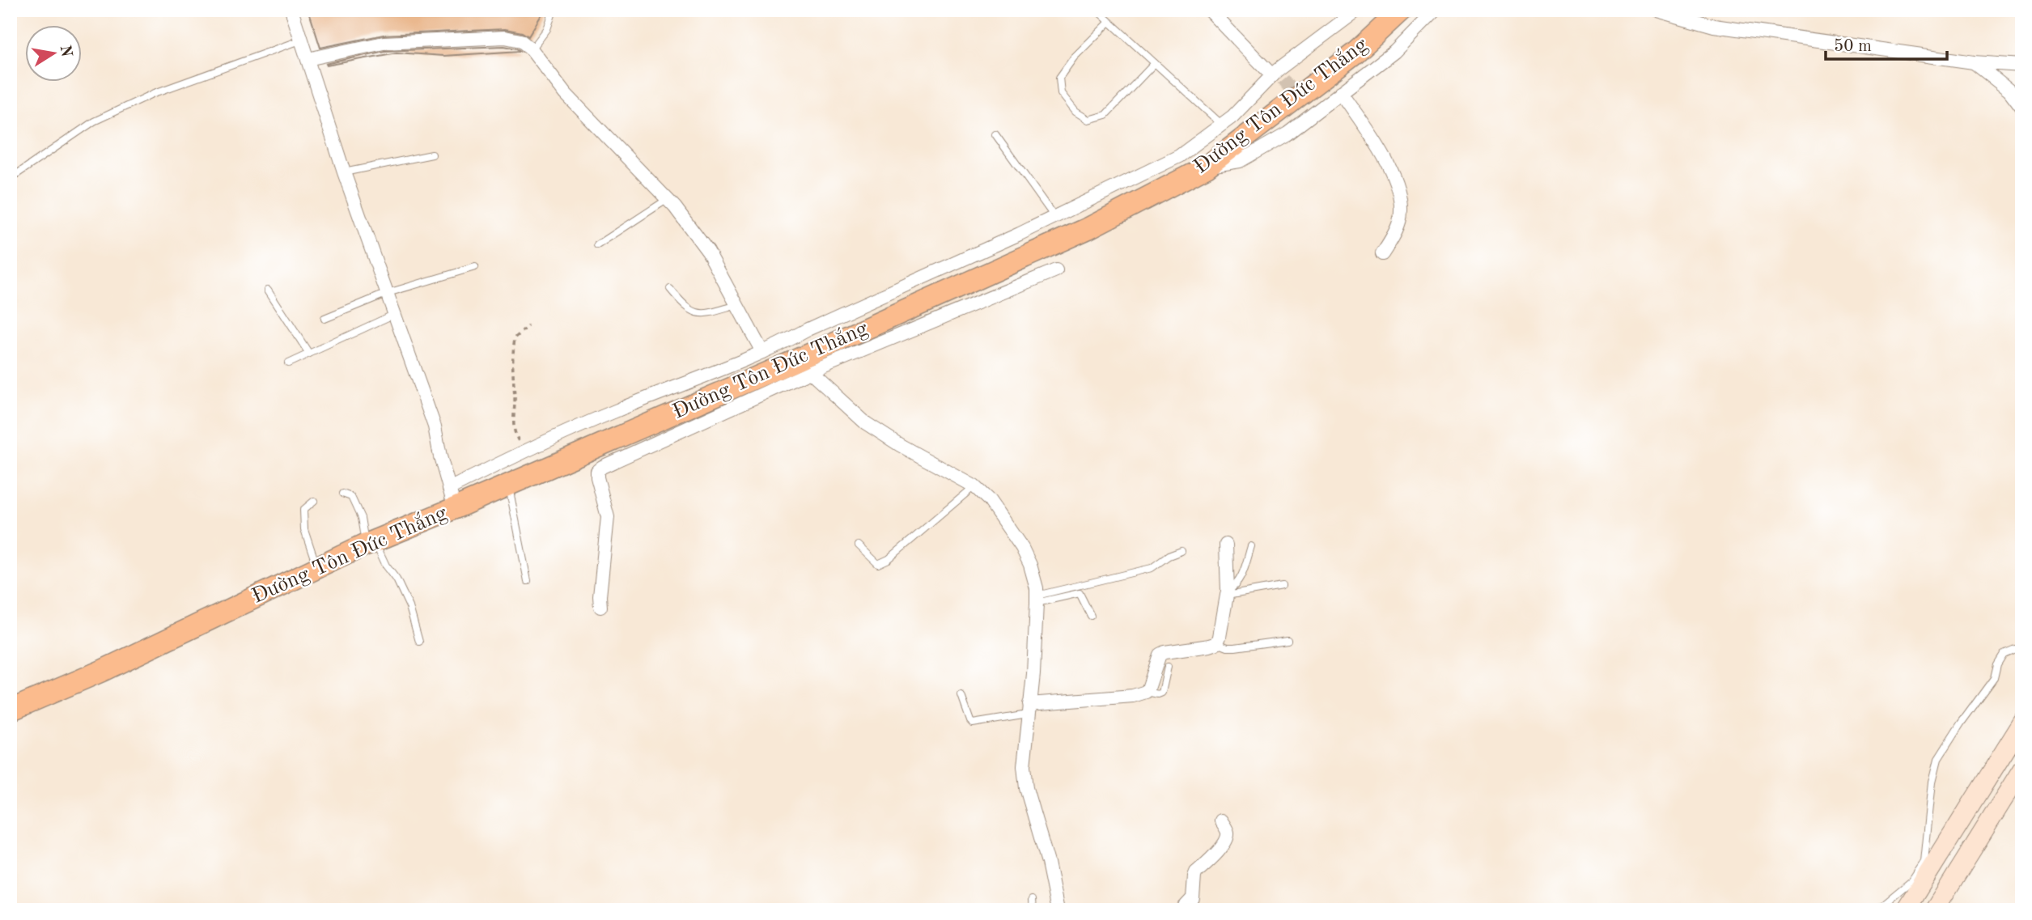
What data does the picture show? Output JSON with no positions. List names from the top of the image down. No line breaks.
{"streets":{"highway":["Đường Tôn Đức Thắng"]},"scale_bar":"50 m","north":"right"}
